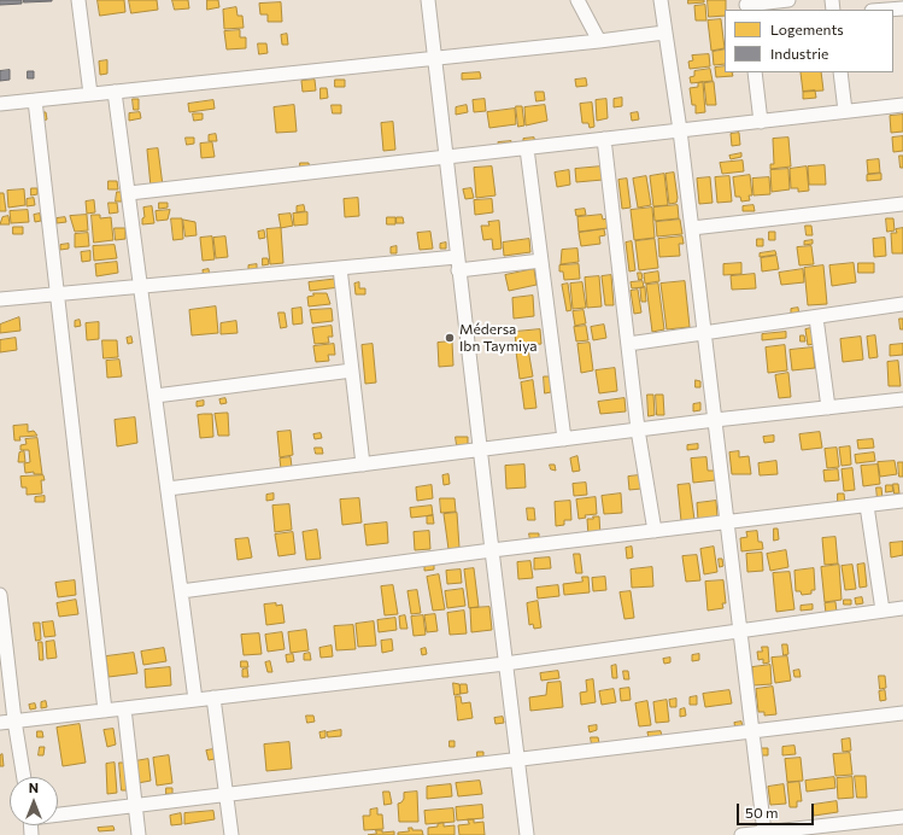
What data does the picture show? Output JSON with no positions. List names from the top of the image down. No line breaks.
{"places":["Médersa Ibn Taymiya"],"legend":["Logements","Industrie"],"scale_bar":"50 m","north":"top"}
